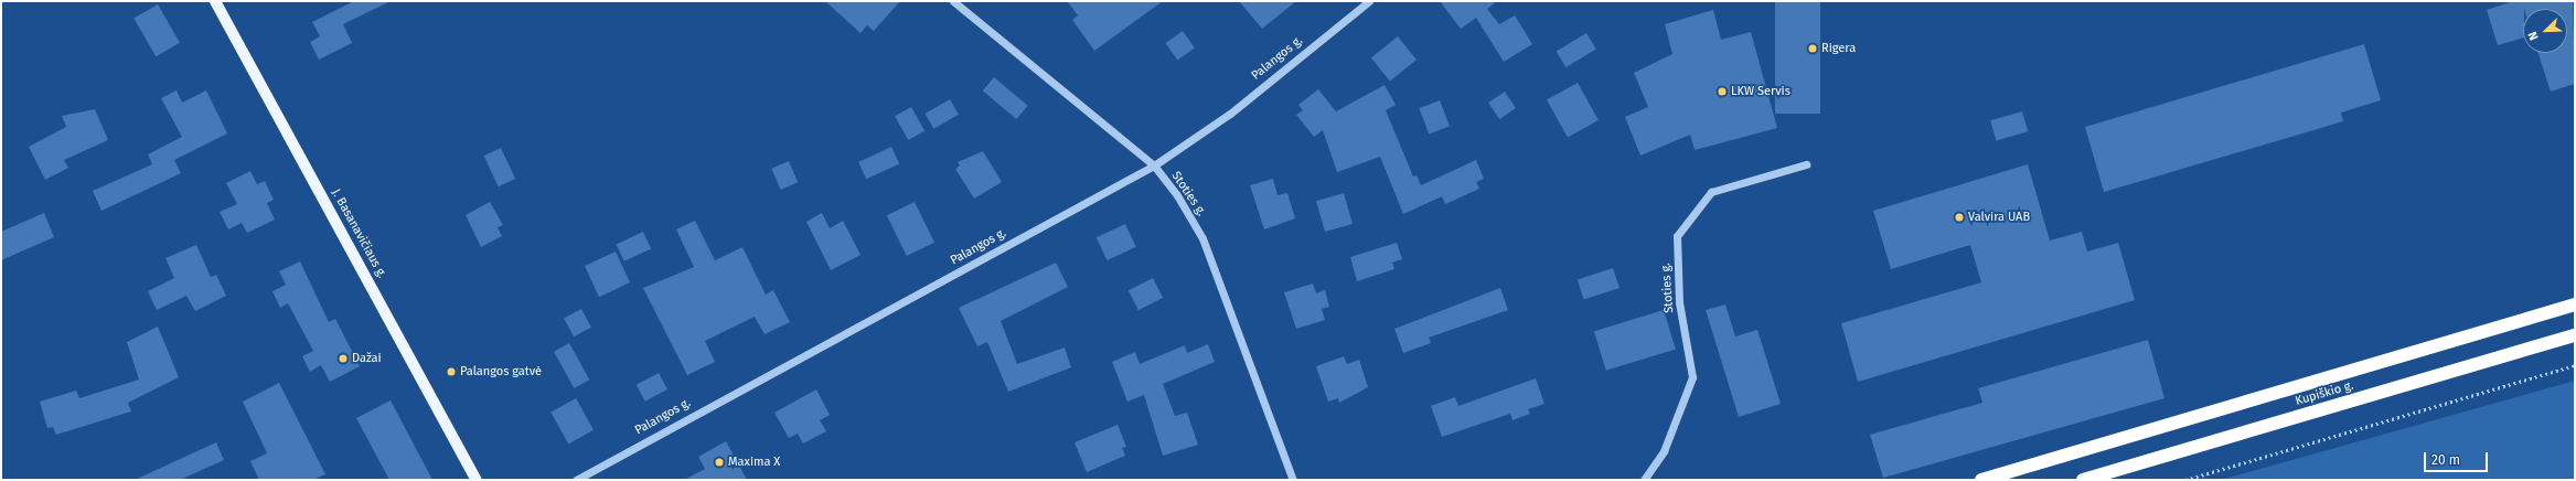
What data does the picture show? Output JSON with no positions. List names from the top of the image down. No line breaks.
{"streets":{"highway":["Kupiškio g."],"main road":["J. Basanavičiaus g."],"street":["Palangos g.","Stoties g."]},"crossings":[["Palangos g.","Stoties g."]],"places":["Rigera","LKW Servis","Valvira UAB","Dažai","Palangos gatvė","Maxima X"],"scale_bar":"20 m","north":"bottom left"}
